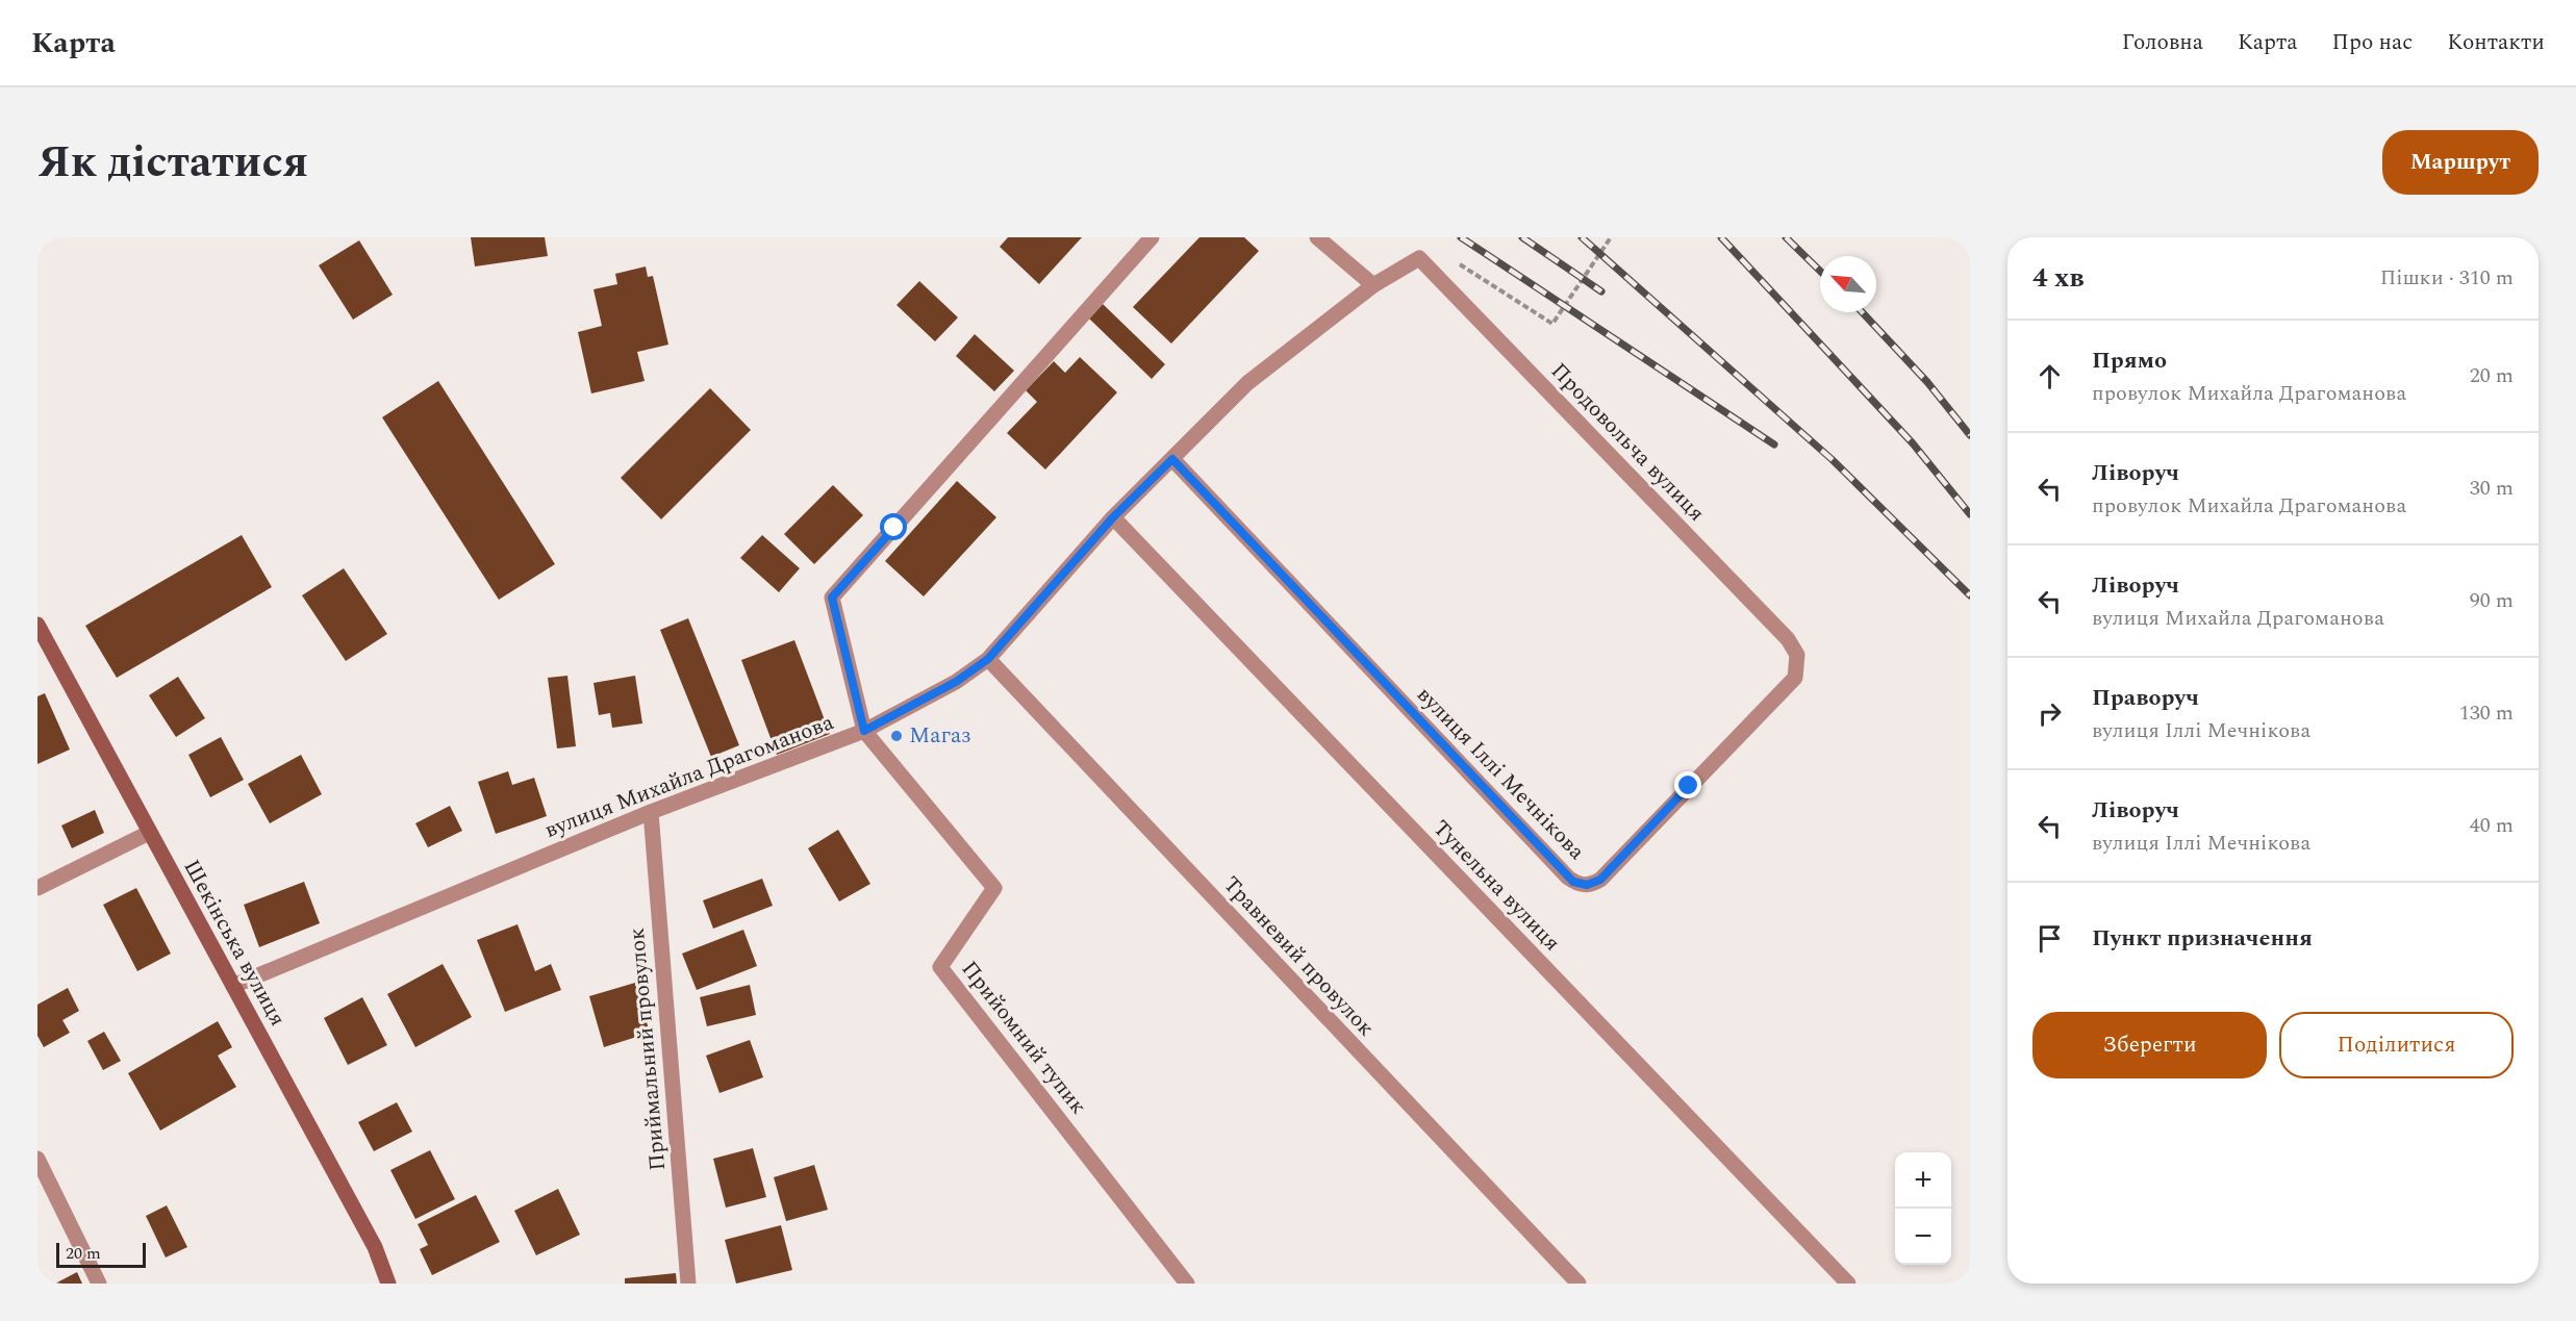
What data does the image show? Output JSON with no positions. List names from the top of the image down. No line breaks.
{"streets":{"main road":["Шекінська вулиця"],"street":["Продовольча вулиця","вулиця Іллі Мечнікова","вулиця Михайла Драгоманова","Тунельна вулиця","Травневий провулок","Прийомний тупик","Приймальний провулок"]},"crossings":[["Продовольча вулиця","вулиця Іллі Мечнікова"],["Продовольча вулиця","вулиця Михайла Драгоманова"],["вулиця Іллі Мечнікова","вулиця Михайла Драгоманова"],["вулиця Михайла Драгоманова","Тунельна вулиця"],["вулиця Михайла Драгоманова","Шекінська вулиця"],["вулиця Михайла Драгоманова","Травневий провулок"],["вулиця Михайла Драгоманова","Прийомний тупик"],["вулиця Михайла Драгоманова","Приймальний провулок"]],"places":["Магаз"],"scale_bar":"20 m","north":"top left","page":{"header":"Карта","nav":["Головна","Карта","Про нас","Контакти"],"title":"Як дістатися","buttons":["Маршрут",["Зберегти","Поділитися"]],"heading":["4 хв","Пішки · 310 m"],"list":[["Прямо","провулок Михайла Драгоманова","20 m"],["Ліворуч","провулок Михайла Драгоманова","30 m"],["Ліворуч","вулиця Михайла Драгоманова","90 m"],["Праворуч","вулиця Іллі Мечнікова","130 m"],["Ліворуч","вулиця Іллі Мечнікова","40 m"],"Пункт призначення"],"map_buttons":["+","−"],"scale":"20 m"}}
